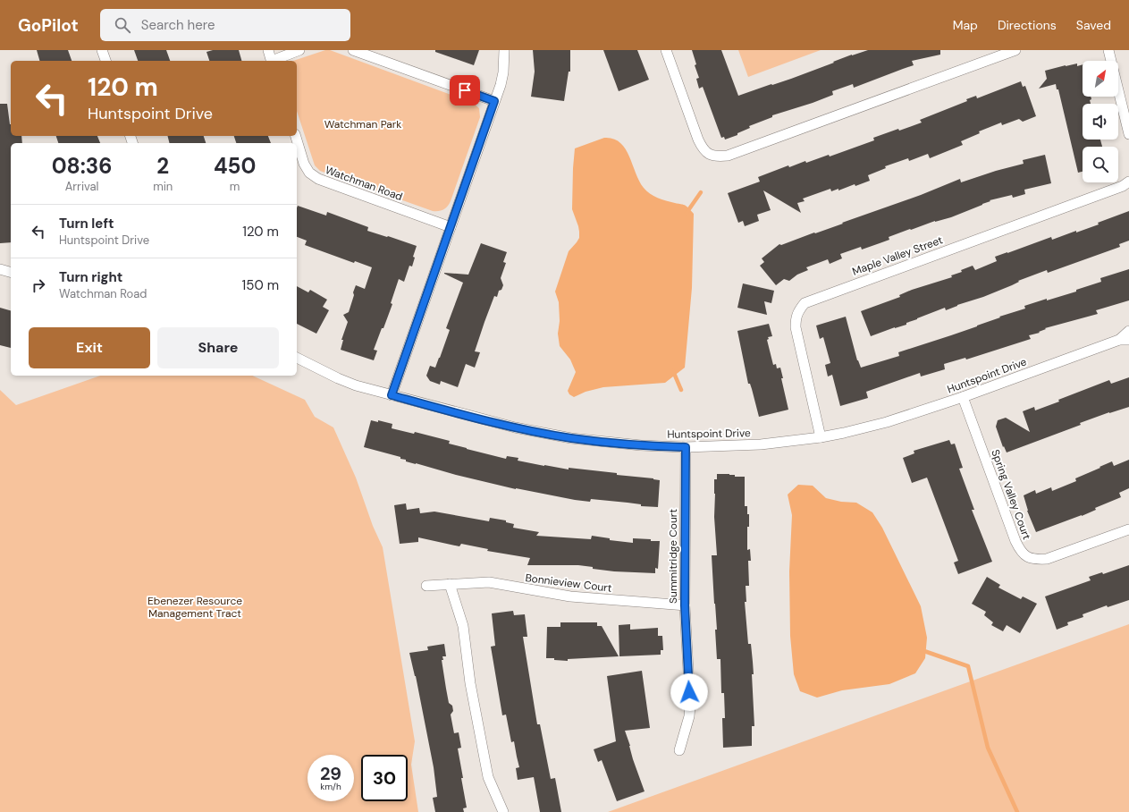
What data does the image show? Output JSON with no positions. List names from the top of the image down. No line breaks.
{"streets":{"street":["Watchman Road","Maple Valley Street","Huntspoint Drive","Spring Valley Court","Summitridge Court","Bonnieview Court"]},"crossings":[["Maple Valley Street","Huntspoint Drive"],["Huntspoint Drive","Spring Valley Court"],["Huntspoint Drive","Summitridge Court"],["Summitridge Court","Bonnieview Court"]],"parks":["Watchman Park","Ebenezer Resource Management Tract"],"north":"top right","page":{"header":"GoPilot","search":"Search here","nav":["Map","Directions","Saved"],"turn":["120 m","Huntspoint Drive"],"eta":["08:36","Arrival","2","min","450","m"],"list":[{"name":"Turn left","note":"Huntspoint Drive","value":"120 m"},{"name":"Turn right","note":"Watchman Road","value":"150 m"}],"buttons":["Exit","Share"],"speed":"29 km/h","limit":"30"}}
